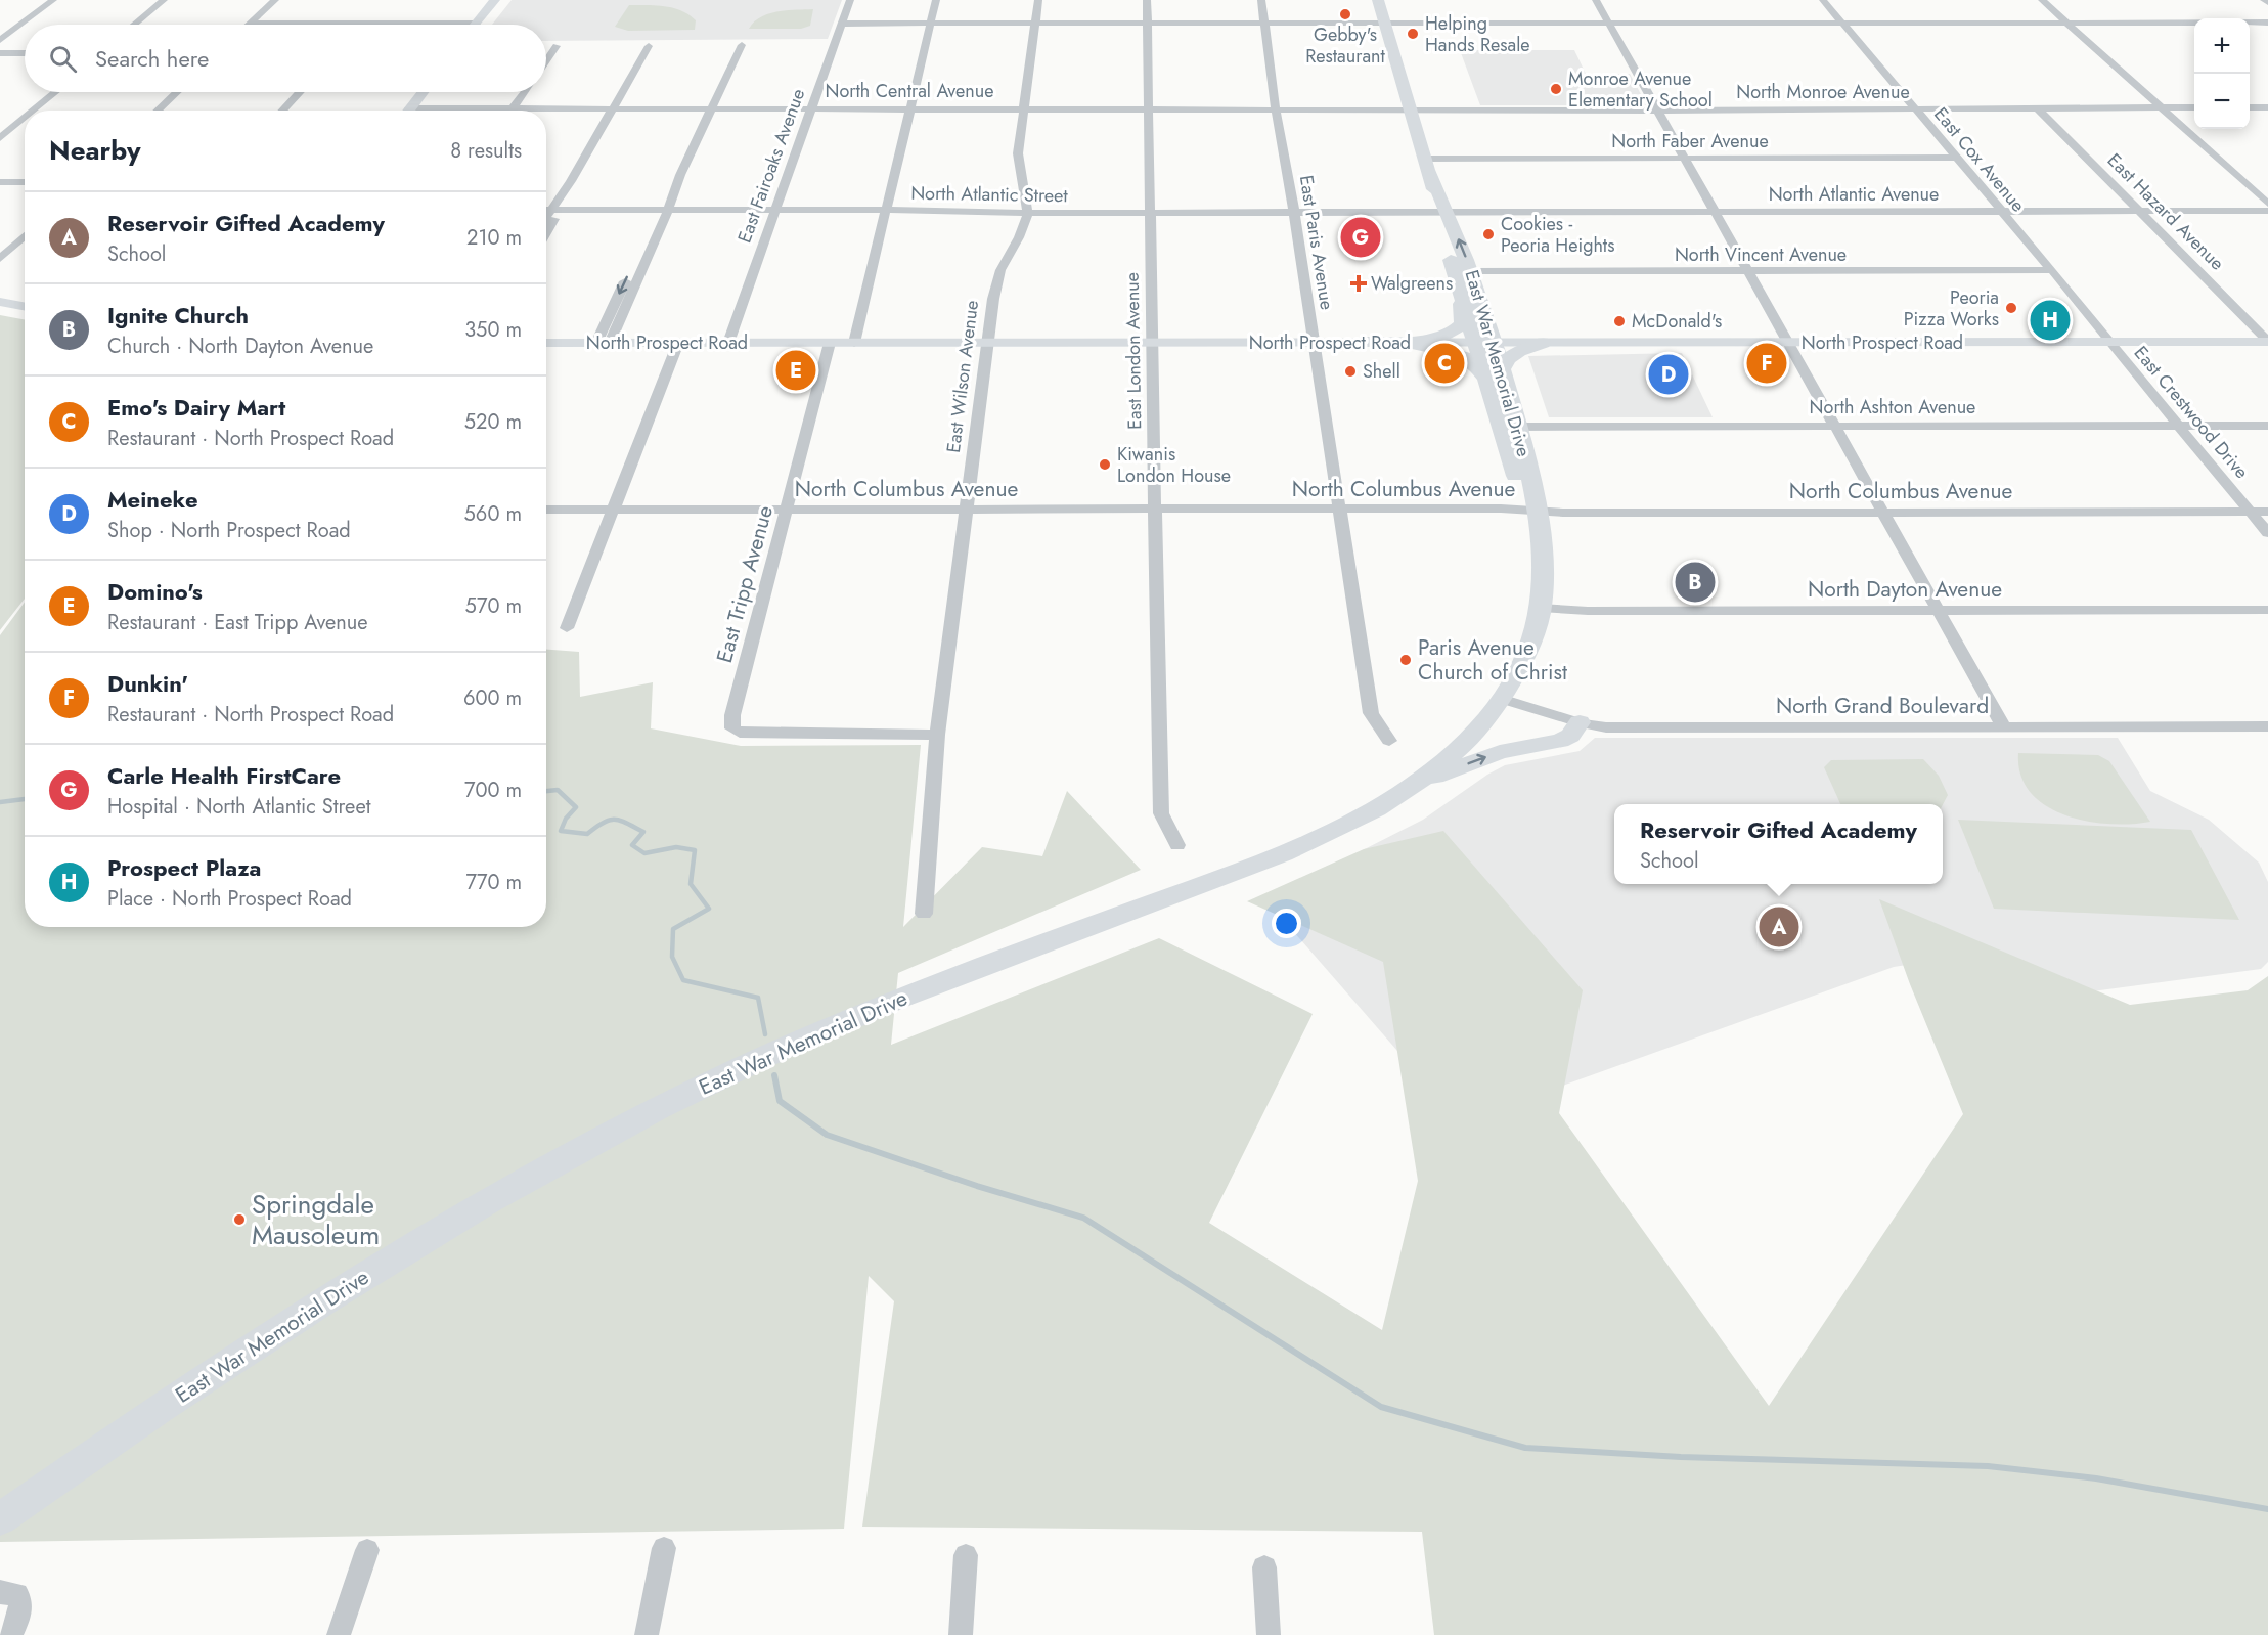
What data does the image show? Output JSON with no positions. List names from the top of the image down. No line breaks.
{"streets":{"highway":["East War Memorial Drive"],"main road":["North Prospect Road"],"street":["North Central Avenue","North Monroe Avenue","North Faber Avenue","East Cox Avenue","East Fairoaks Avenue","North Atlantic Street","North Atlantic Avenue","East Hazard Avenue","East Paris Avenue","North Vincent Avenue","East London Avenue","East Wilson Avenue","North Ashton Avenue","East Crestwood Drive","North Columbus Avenue","East Tripp Avenue","North Dayton Avenue","North Grand Boulevard"]},"crossings":[["North Central Avenue","North Monroe Avenue"],["North Central Avenue","East Fairoaks Avenue"],["North Central Avenue","East Paris Avenue"],["North Central Avenue","East London Avenue"],["North Central Avenue","East War Memorial Drive"],["North Central Avenue","East Wilson Avenue"],["North Monroe Avenue","East Cox Avenue"],["North Monroe Avenue","East Hazard Avenue"],["North Monroe Avenue","East War Memorial Drive"],["North Faber Avenue","East Cox Avenue"],["North Faber Avenue","East War Memorial Drive"],["East Cox Avenue","North Atlantic Avenue"],["East Cox Avenue","North Vincent Avenue"],["East Cox Avenue","North Prospect Road"],["East Cox Avenue","East Crestwood Drive"],["East Fairoaks Avenue","North Atlantic Street"],["East Fairoaks Avenue","North Prospect Road"],["North Atlantic Street","North Atlantic Avenue"],["North Atlantic Street","East Paris Avenue"],["North Atlantic Street","East London Avenue"],["North Atlantic Street","East War Memorial Drive"],["North Atlantic Street","East Wilson Avenue"],["North Atlantic Avenue","East Hazard Avenue"],["North Atlantic Avenue","East War Memorial Drive"],["East Hazard Avenue","North Prospect Road"],["East Paris Avenue","North Prospect Road"],["East Paris Avenue","North Columbus Avenue"],["North Vincent Avenue","East War Memorial Drive"],["North Prospect Road","East London Avenue"],["North Prospect Road","East War Memorial Drive"],["North Prospect Road","East Wilson Avenue"],["North Prospect Road","East Crestwood Drive"],["North Prospect Road","East Tripp Avenue"],["East London Avenue","North Columbus Avenue"],["East War Memorial Drive","North Ashton Avenue"],["East War Memorial Drive","North Columbus Avenue"],["East War Memorial Drive","North Dayton Avenue"],["East War Memorial Drive","North Grand Boulevard"],["East Wilson Avenue","North Columbus Avenue"],["East Wilson Avenue","East Tripp Avenue"],["North Ashton Avenue","East Crestwood Drive"],["East Crestwood Drive","North Columbus Avenue"],["North Columbus Avenue","East Tripp Avenue"]],"places":{"other":["Gebby's Restaurant","Helping Hands Resale","Monroe Avenue Elementary School","Cookies - Peoria Heights","Peoria Pizza Works","McDonald's","Shell","Kiwanis London House","Paris Avenue Church of Christ","Springdale Mausoleum"],"health":["Walgreens"]},"page":{"map_buttons":["+","−"],"search":"Search here","heading":["Nearby","8 results"],"list":[{"mark":"A","name":"Reservoir Gifted Academy","note":"School","value":"210 m"},{"mark":"B","name":"Ignite Church","note":"Church · North Dayton Avenue","value":"350 m"},{"mark":"C","name":"Emo's Dairy Mart","note":"Restaurant · North Prospect Road","value":"520 m"},{"mark":"D","name":"Meineke","note":"Shop · North Prospect Road","value":"560 m"},{"mark":"E","name":"Domino's","note":"Restaurant · East Tripp Avenue","value":"570 m"},{"mark":"F","name":"Dunkin'","note":"Restaurant · North Prospect Road","value":"600 m"},{"mark":"G","name":"Carle Health FirstCare","note":"Hospital · North Atlantic Street","value":"700 m"},{"mark":"H","name":"Prospect Plaza","note":"Place · North Prospect Road","value":"770 m"}],"pins":["G","H","C","F","E","D","B","A"],"popup":["Reservoir Gifted Academy","School"]}}
